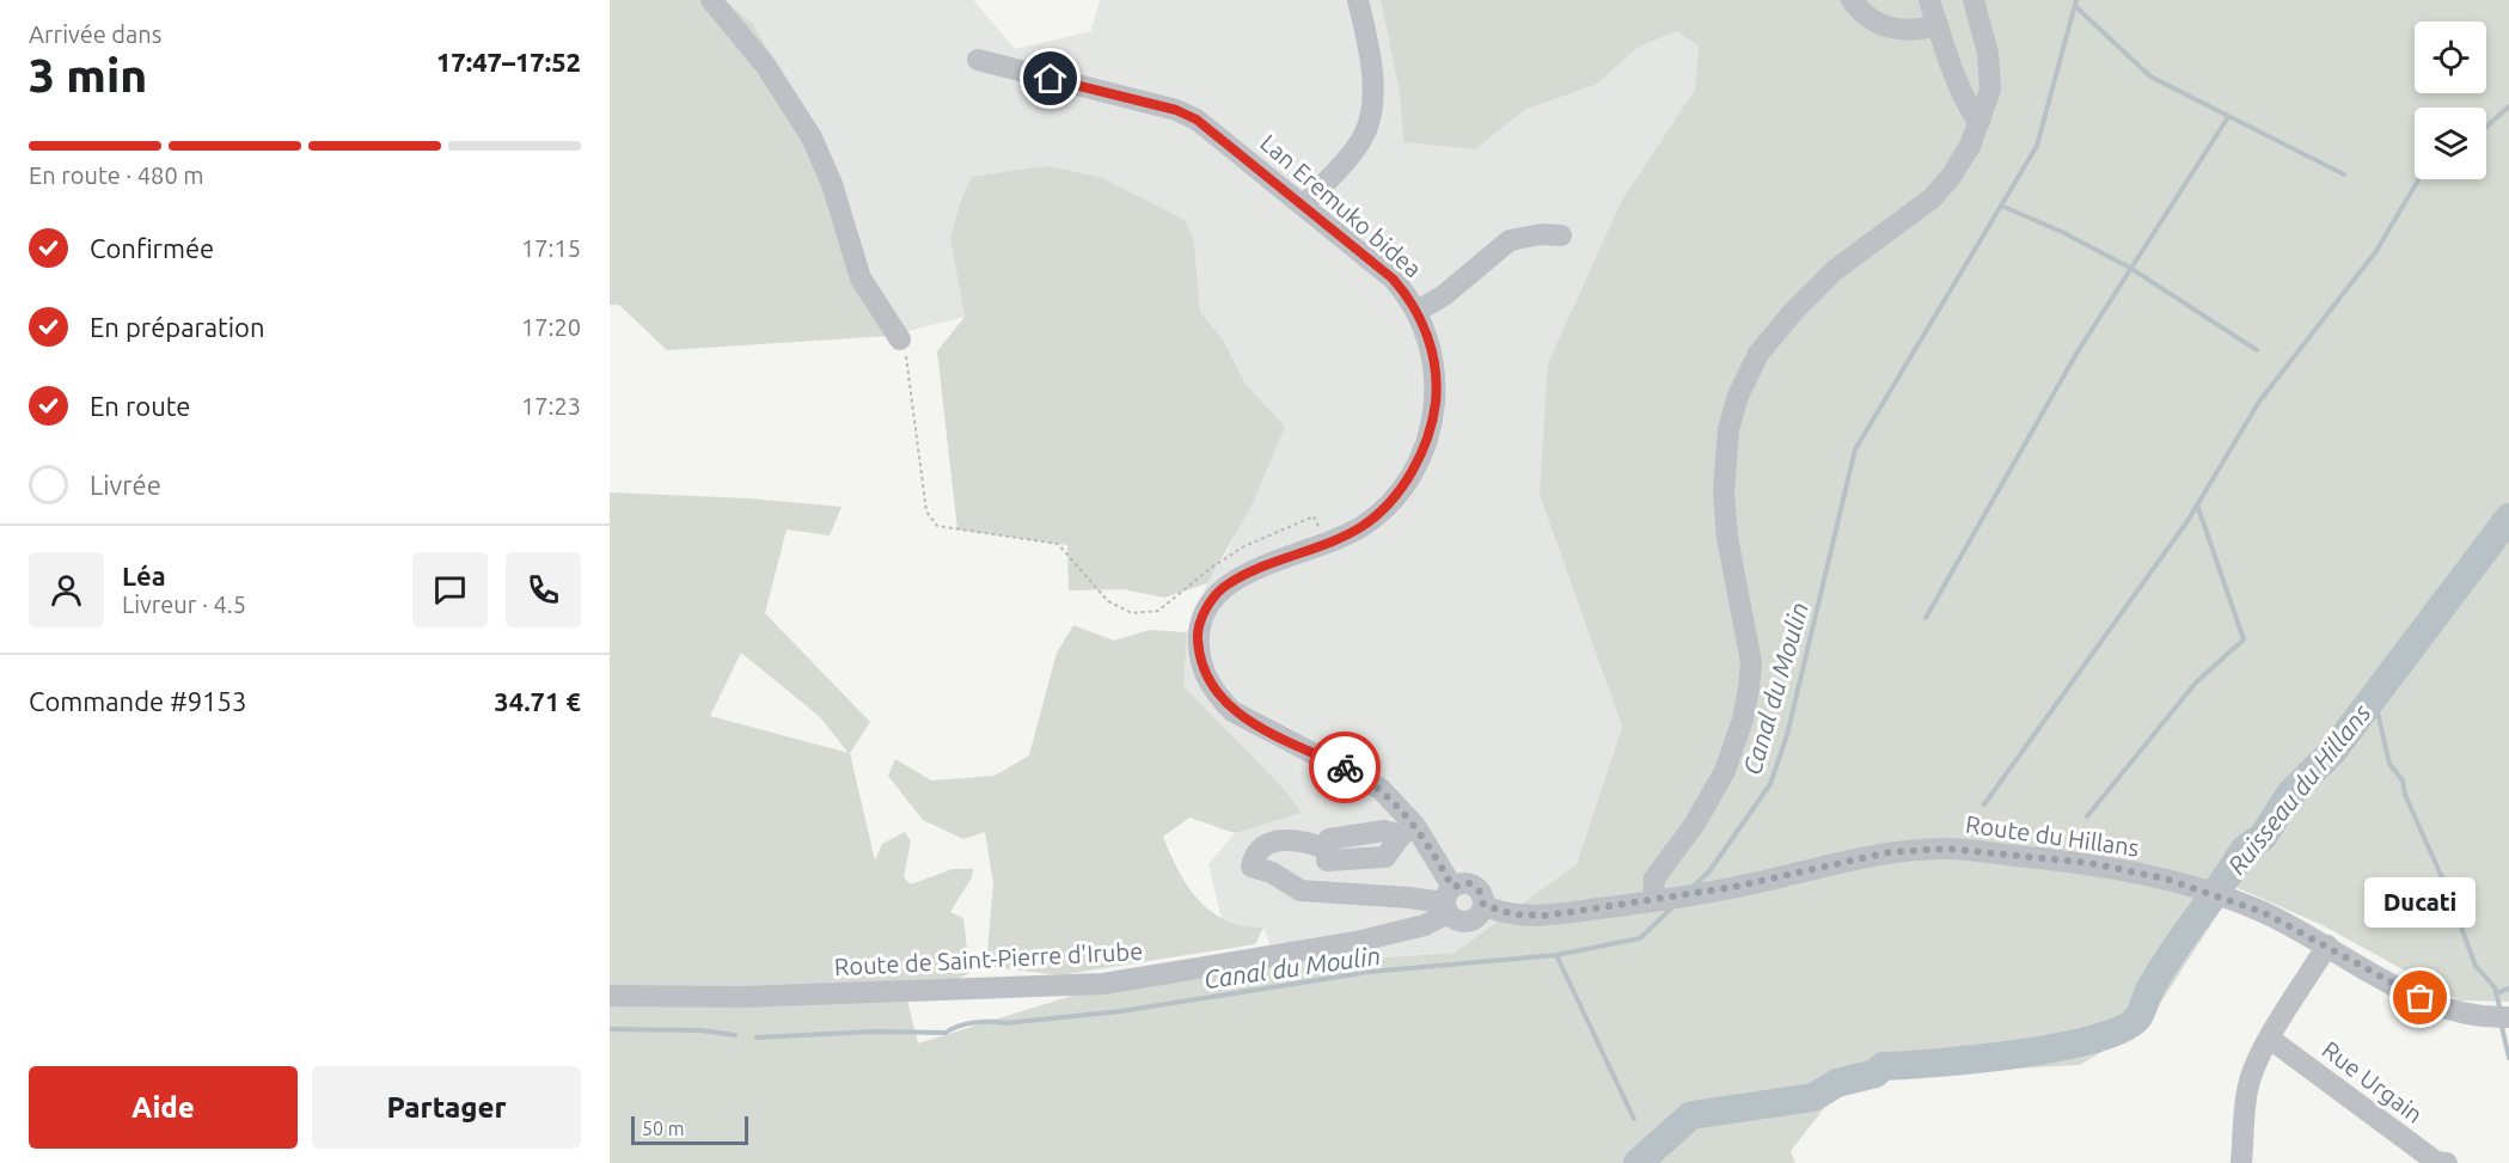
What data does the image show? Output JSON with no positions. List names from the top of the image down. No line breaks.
{"streets":{"street":["Lan Eremuko bidea","Route du Hillans","Route de Saint-Pierre d'Irube","Rue Urgain"]},"crossings":[["Lan Eremuko bidea","Route de Saint-Pierre d'Irube"]],"water":["Canal du Moulin","Ruisseau du Hillans"],"places":["Ducati"],"scale_bar":"50 m","page":{"heading":["3 min","Arrivée dans","17:47–17:52"],"panel":["Léa","Livreur · 4.5","Commande #9153","34.71 €"],"bar":"En route · 480 m","list":[["Confirmée","17:15"],["En préparation","17:20"],["En route","17:23"],"Livrée"],"bubble":"Ducati","buttons":["Aide","Partager"],"scale":"50 m"}}
